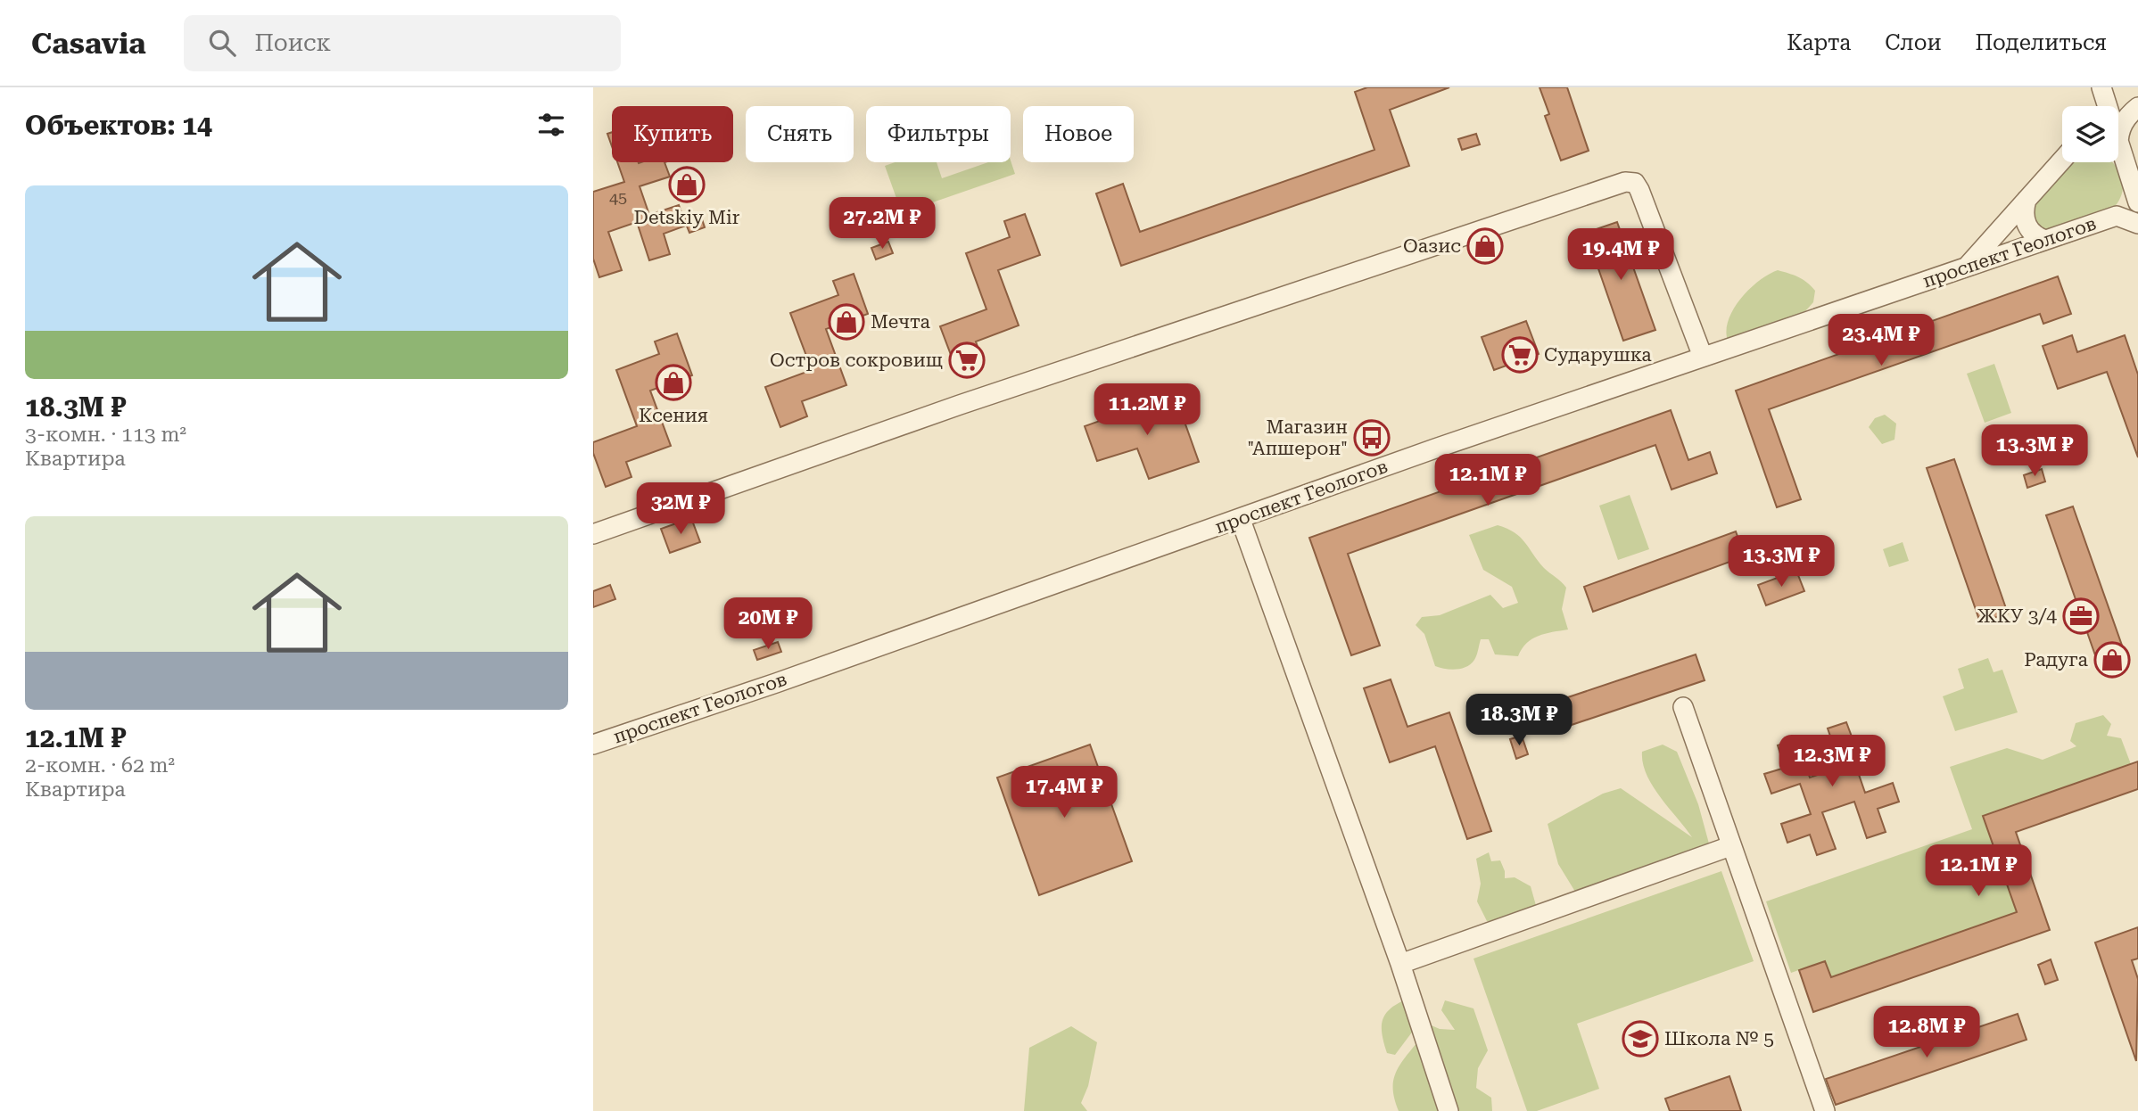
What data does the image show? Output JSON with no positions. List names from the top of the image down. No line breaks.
{"streets":{"street":["проспект Геологов"]},"places":{"shop":["Detskiy Mir","Оазис","Мечта","Ксения","Радуга"],"supermarket":["Сударушка","Остров сокровищ"],"bus stop":["Магазин \"Апшерон\""],"office":["ЖКУ 3/4"],"school or university":["Школа № 5"]},"house_numbers":["45"],"page":{"header":"Casavia","search":"Поиск","nav":["Карта","Слои","Поделиться"],"heading":"Объектов: 14","chip":["Купить","Снять","Фильтры","Новое"],"list":[{"name":"18.3M ₽","note":"3-комн. · 113 m² · Квартира"},{"name":"12.1M ₽","note":"2-комн. · 62 m² · Квартира"}],"price":["27.2M ₽","19.4M ₽","23.4M ₽","11.2M ₽","13.3M ₽","12.1M ₽","32M ₽","13.3M ₽","20M ₽","18.3M ₽","12.3M ₽","17.4M ₽","12.1M ₽","12.8M ₽"]}}
